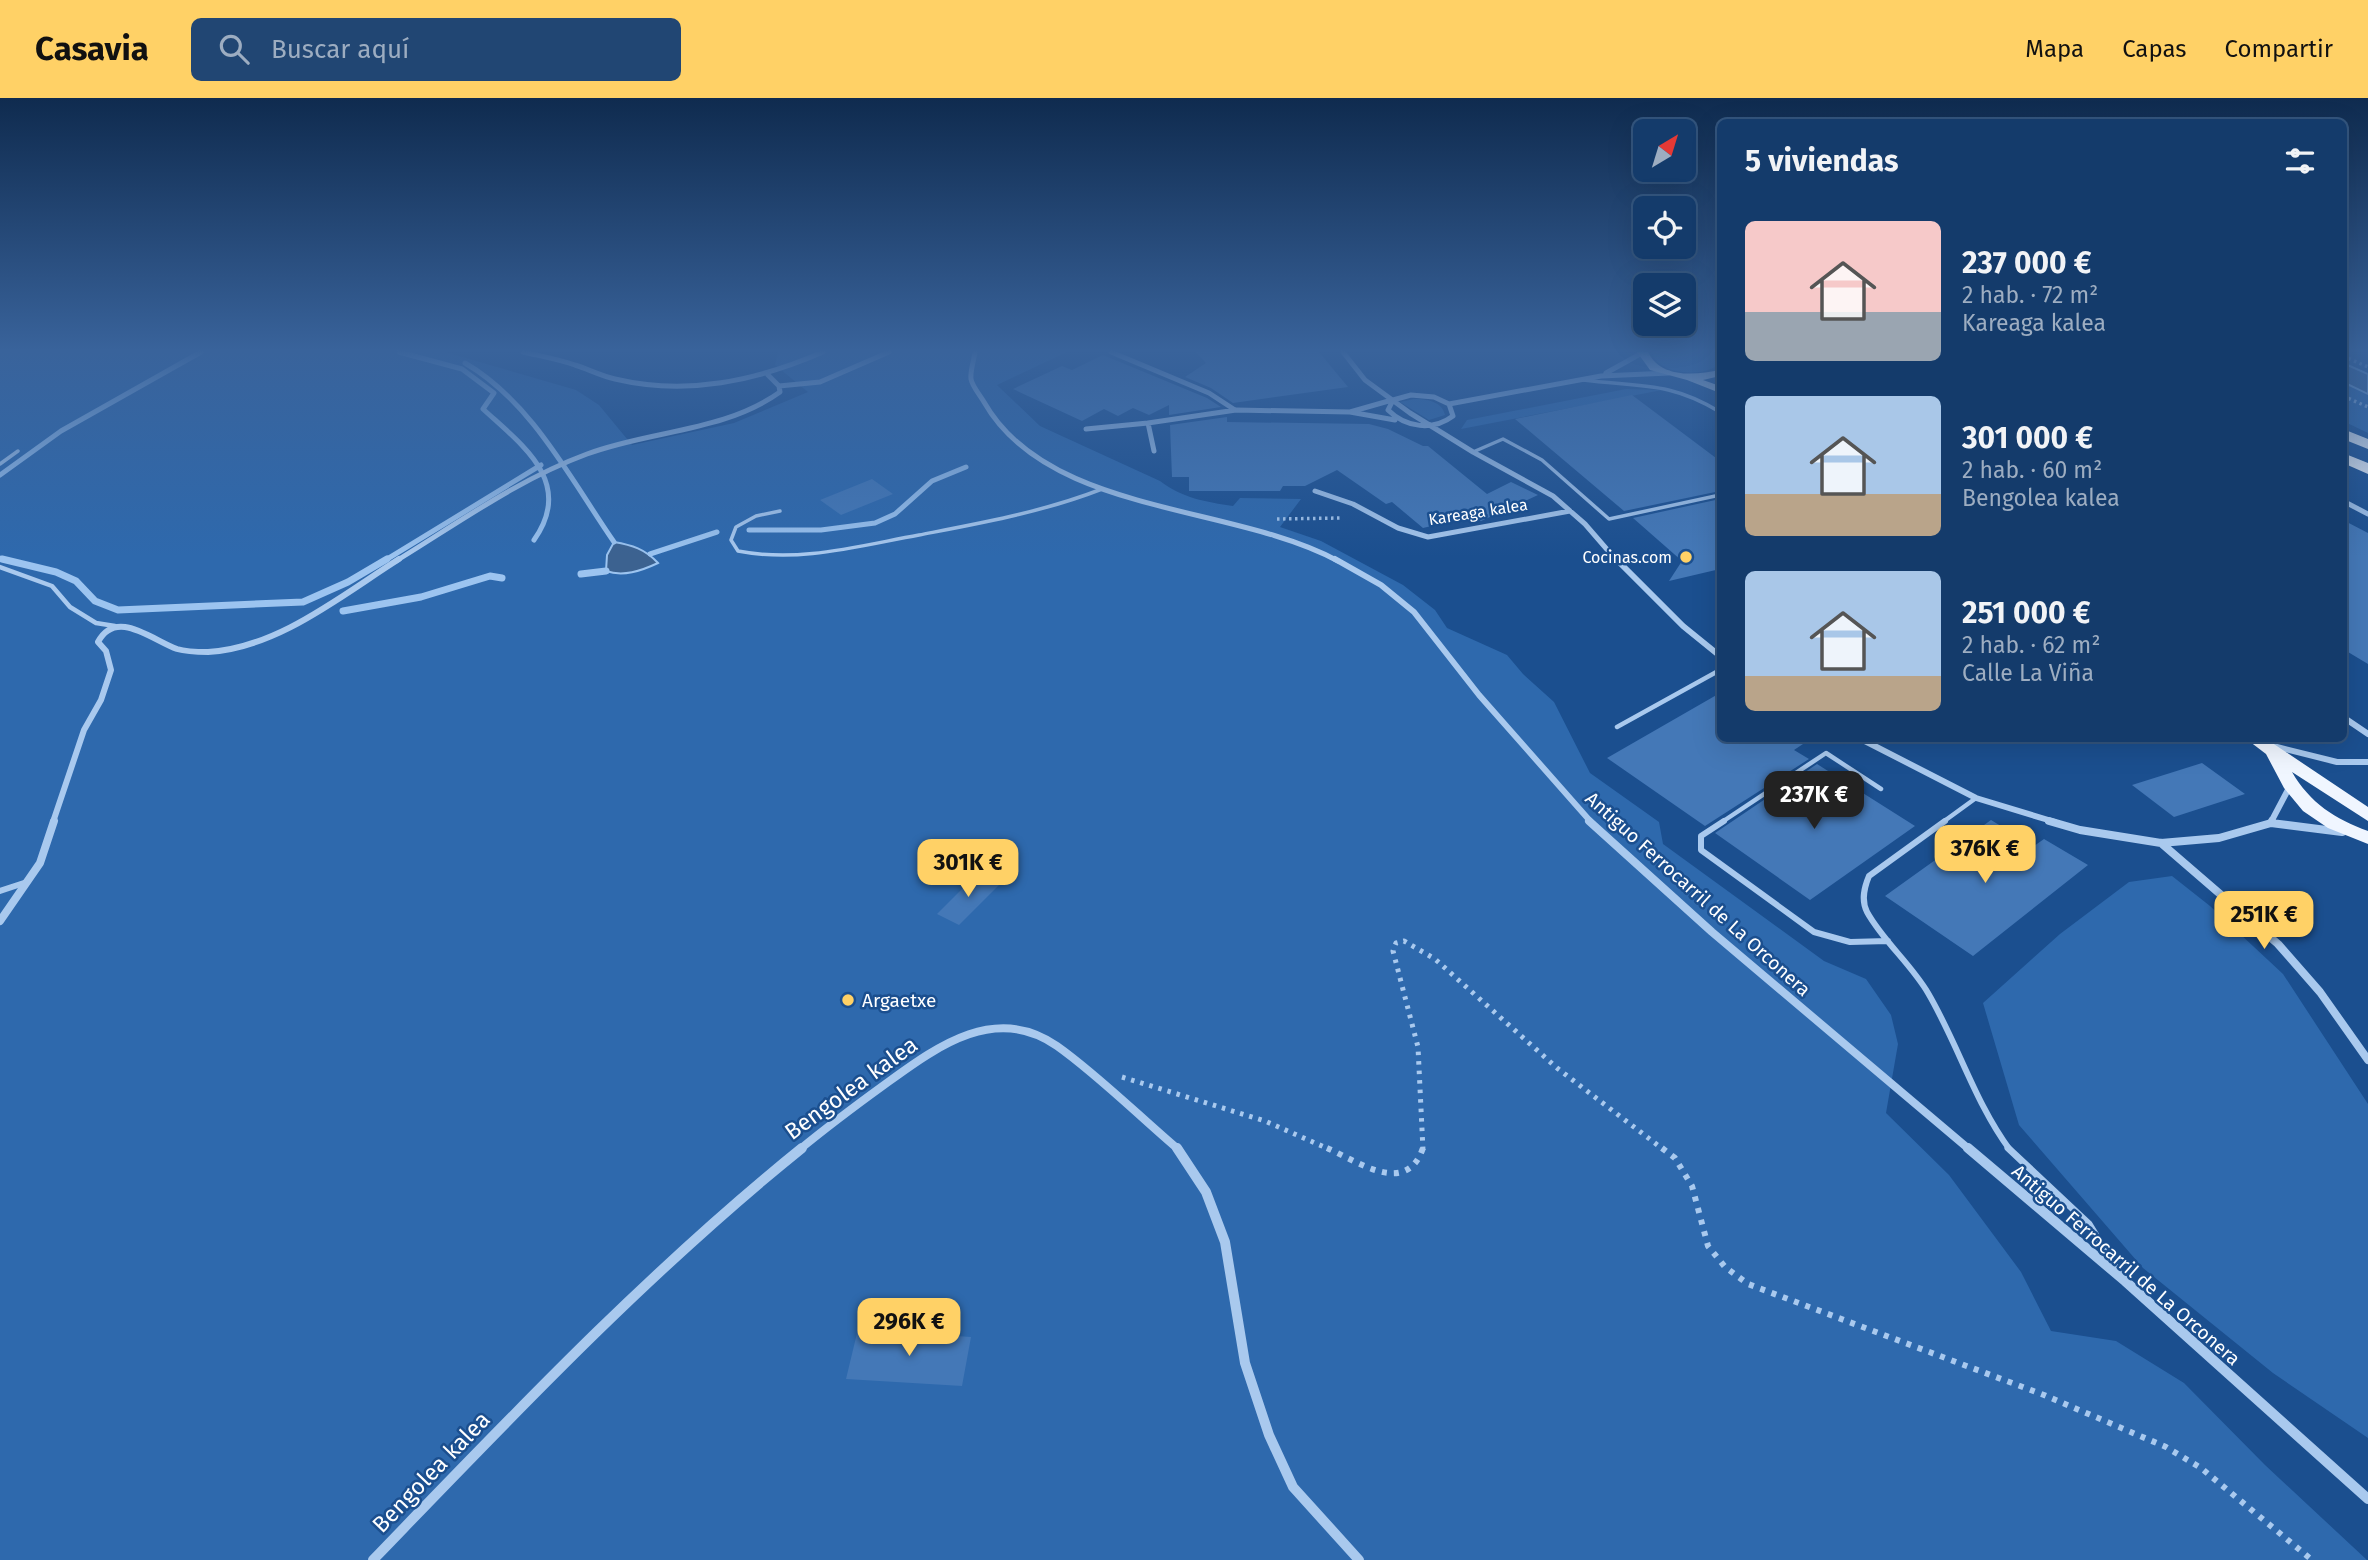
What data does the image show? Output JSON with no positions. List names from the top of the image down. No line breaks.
{"streets":{"street":["Kareaga kalea","Antiguo Ferrocarril de La Orconera","Bengolea kalea"]},"places":["Cocinas.com","Argaetxe"],"north":"top right","page":{"header":"Casavia","search":"Buscar aquí","nav":["Mapa","Capas","Compartir"],"heading":"5 viviendas","list":[{"name":"237 000 €","note":"2 hab. · 72 m² · Kareaga kalea"},{"name":"301 000 €","note":"2 hab. · 60 m² · Bengolea kalea"},{"name":"251 000 €","note":"2 hab. · 62 m² · Calle La Viña"}],"price":["237K €","376K €","301K €","251K €","296K €"]}}
